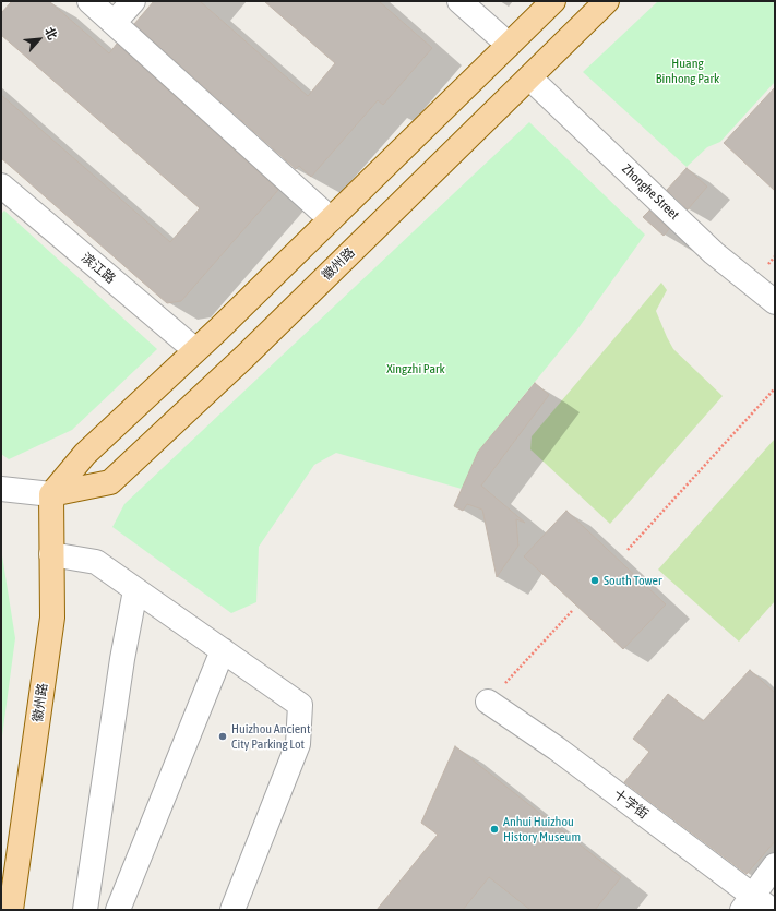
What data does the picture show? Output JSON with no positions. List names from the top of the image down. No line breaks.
{"streets":{"main road":["徽州路"],"street":["Zhonghe Street","滨江路","十字街"]},"crossings":[["Zhonghe Street","徽州路"]],"parks":["Huang Binhong Park","Xingzhi Park"],"places":["South Tower","Huizhou Ancient City Parking Lot","Anhui Huizhou History Museum"],"north":"top right"}
